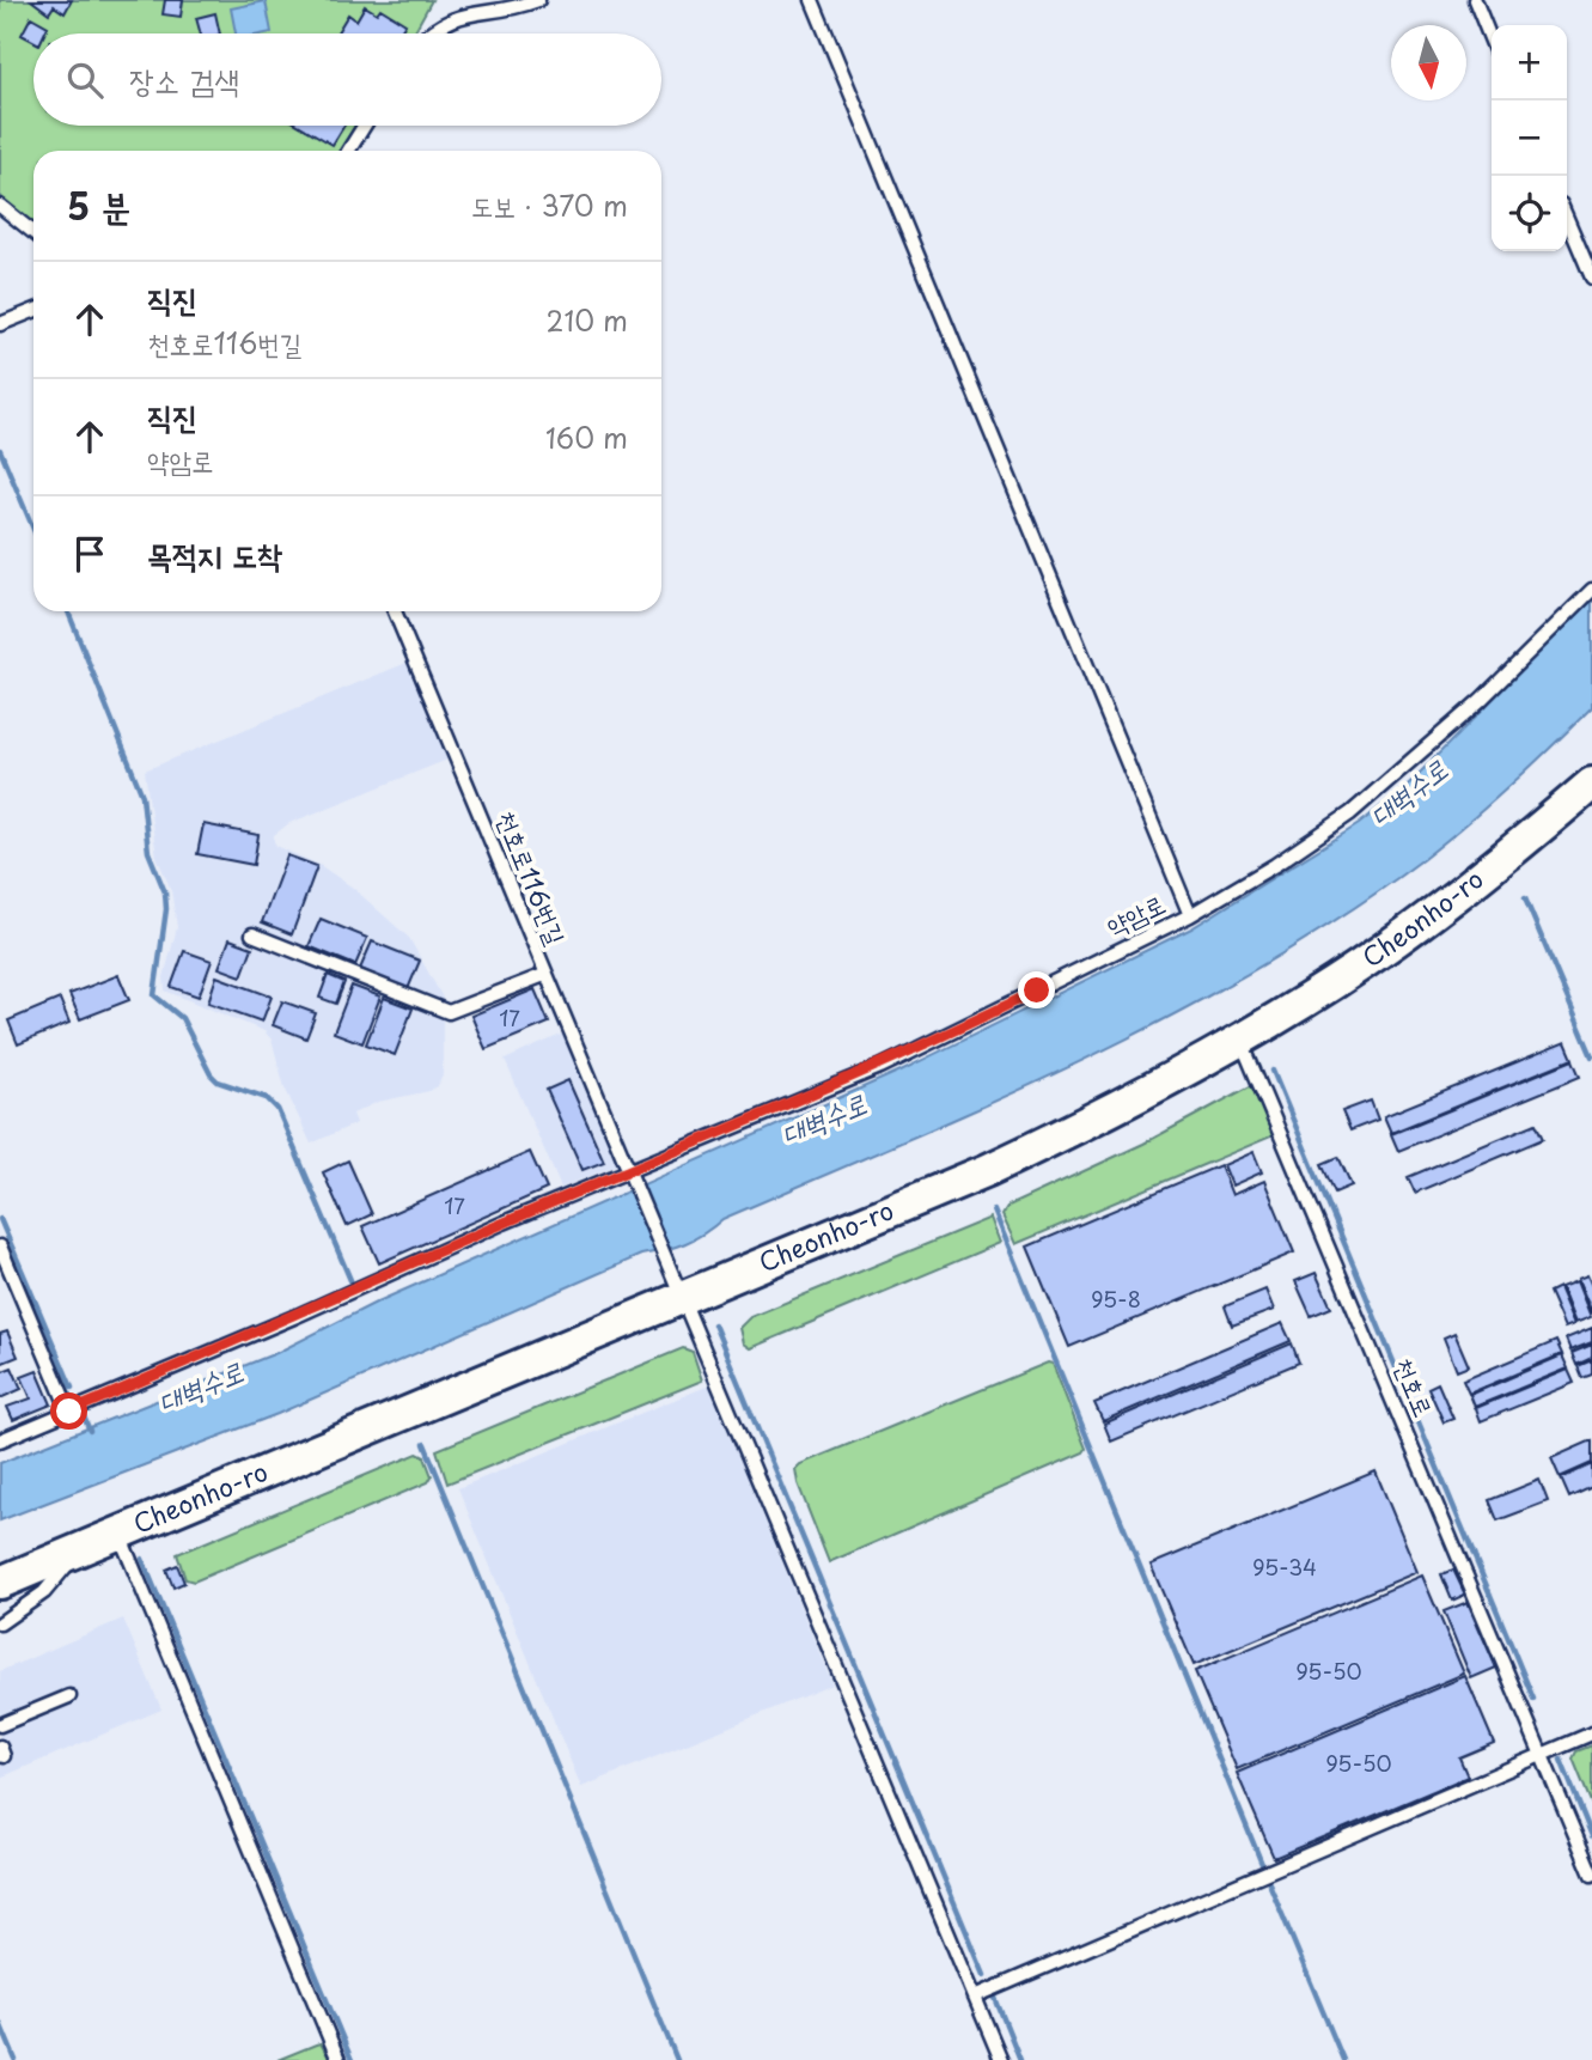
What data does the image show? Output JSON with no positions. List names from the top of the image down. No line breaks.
{"streets":{"street":["Cheonho-ro"],"lane":["천호로116번길","약암로","천호로"]},"crossings":[["천호로116번길","약암로"],["천호로116번길","Cheonho-ro"],["Cheonho-ro","천호로"]],"water":["대벽수로"],"house_numbers":["17","17","95-8","95-34","95-50","95-50"],"north":"bottom","page":{"map_buttons":["+","−"],"search":"장소 검색","heading":["5 분","도보 · 370 m"],"list":[["직진","천호로116번길","210 m"],["직진","약암로","160 m"],"목적지 도착"]}}
